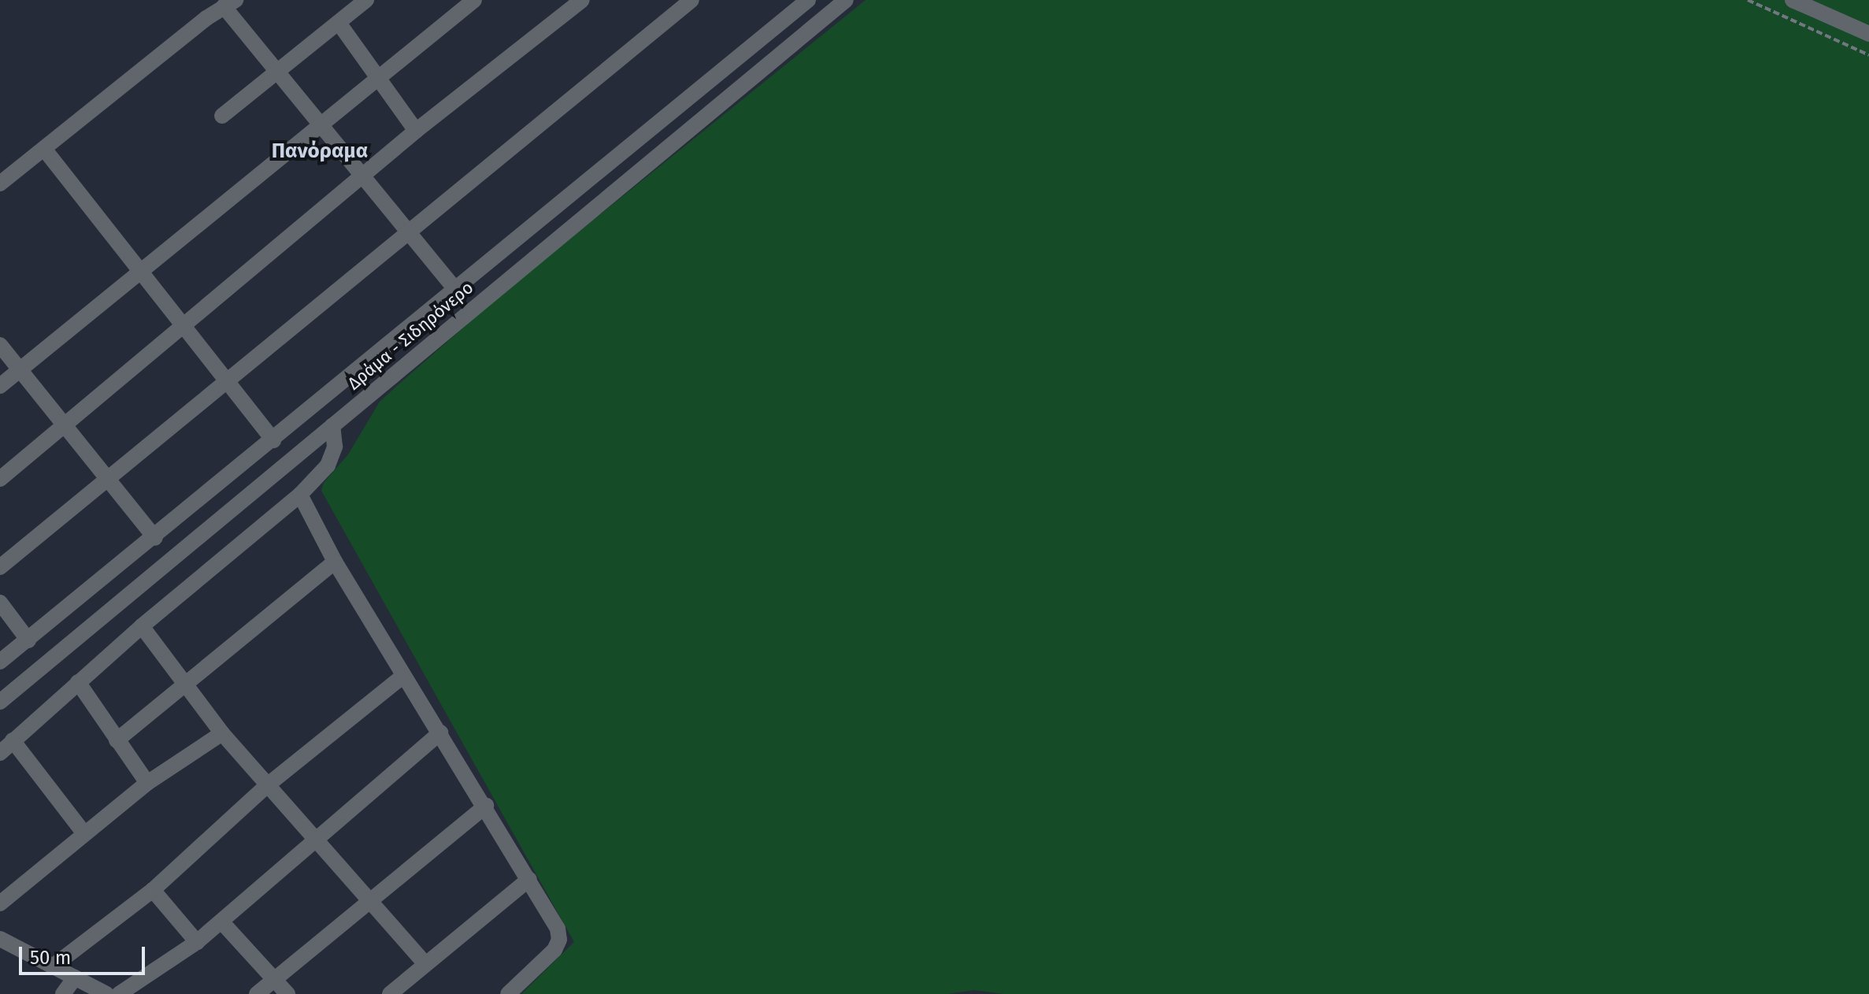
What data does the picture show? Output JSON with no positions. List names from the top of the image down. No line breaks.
{"streets":{"street":["Δράμα - Σιδηρόνερο"]},"districts":["Πανόραμα"],"scale_bar":"50 m"}
